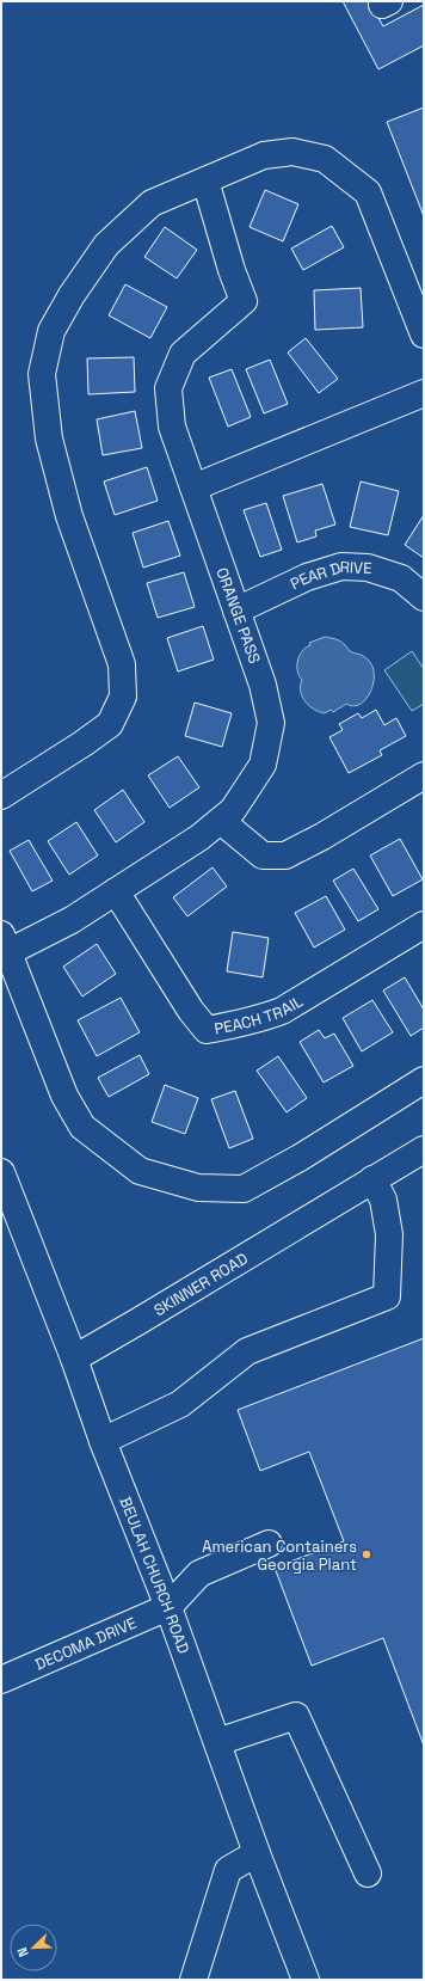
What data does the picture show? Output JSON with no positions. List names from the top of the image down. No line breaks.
{"streets":{"street":["PEAR DRIVE","ORANGE PASS","PEACH TRAIL","SKINNER ROAD","BEULAH CHURCH ROAD","DECOMA DRIVE"]},"crossings":[["PEAR DRIVE","ORANGE PASS"],["ORANGE PASS","PEACH TRAIL"],["SKINNER ROAD","BEULAH CHURCH ROAD"],["BEULAH CHURCH ROAD","DECOMA DRIVE"]],"places":["American Containers Georgia Plant"],"north":"bottom left"}
